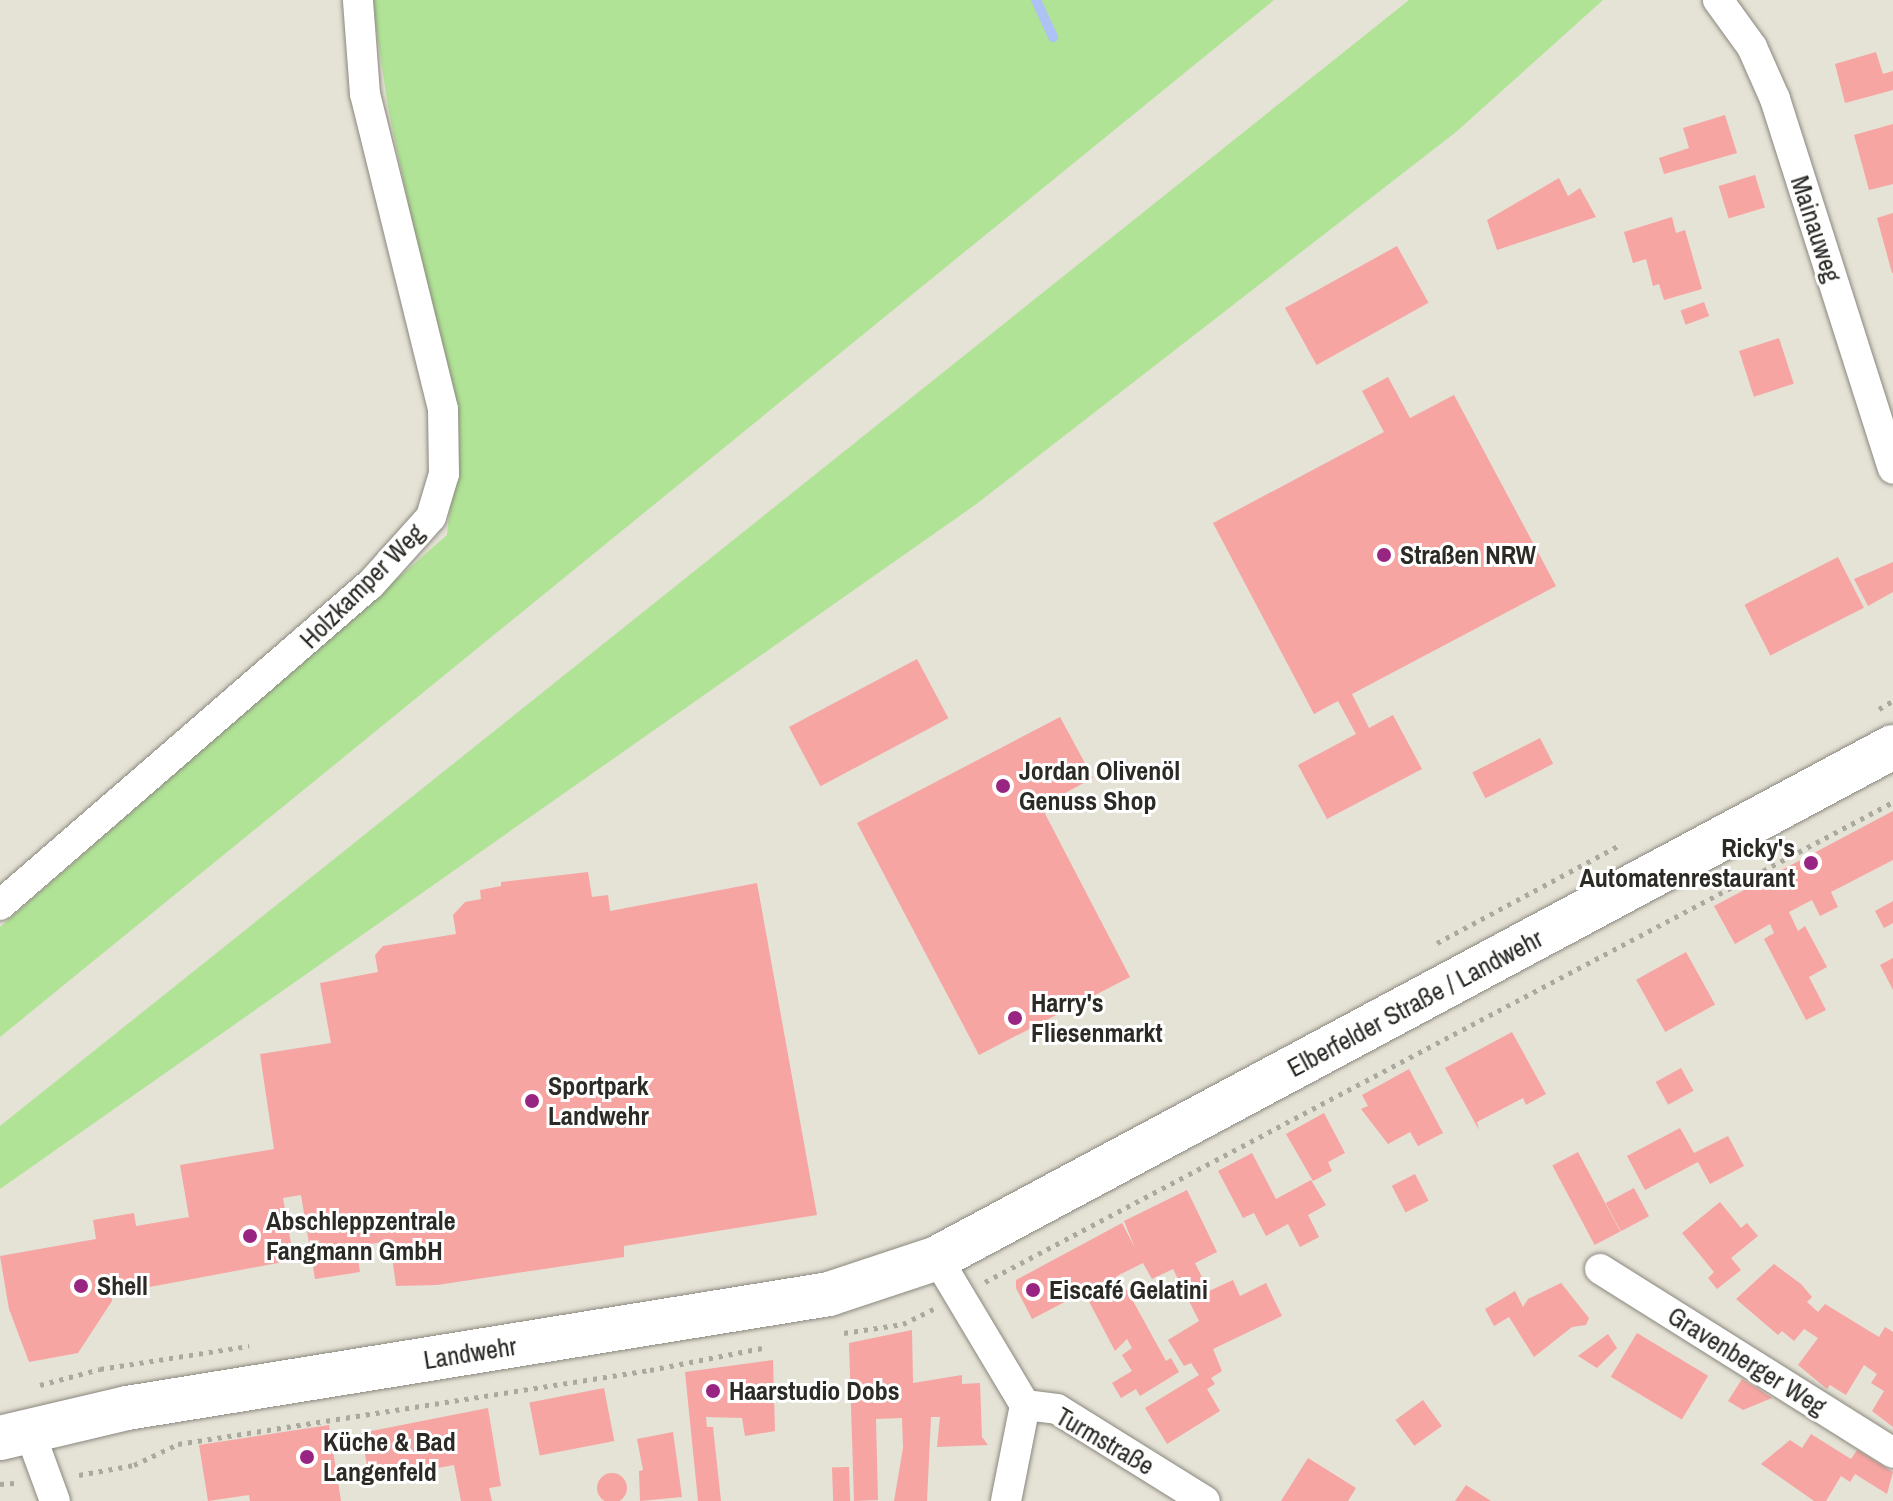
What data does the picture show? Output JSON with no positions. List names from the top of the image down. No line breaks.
{"streets":{"main road":["Elberfelder Straße / Landwehr","Landwehr"],"street":["Mainauweg","Holzkamper Weg","Gravenberger Weg","Turmstraße"]},"crossings":[["Elberfelder Straße / Landwehr","Landwehr"],["Elberfelder Straße / Landwehr","Turmstraße"],["Landwehr","Turmstraße"]],"places":["Straßen NRW","Jordan Olivenöl Genuss Shop","Ricky's Automatenrestaurant","Harry's Fliesenmarkt","Sportpark Landwehr","Abschleppzentrale Fangmann GmbH","Shell","Eiscafé Gelatini","Haarstudio Dobs","Küche & Bad Langenfeld"]}
